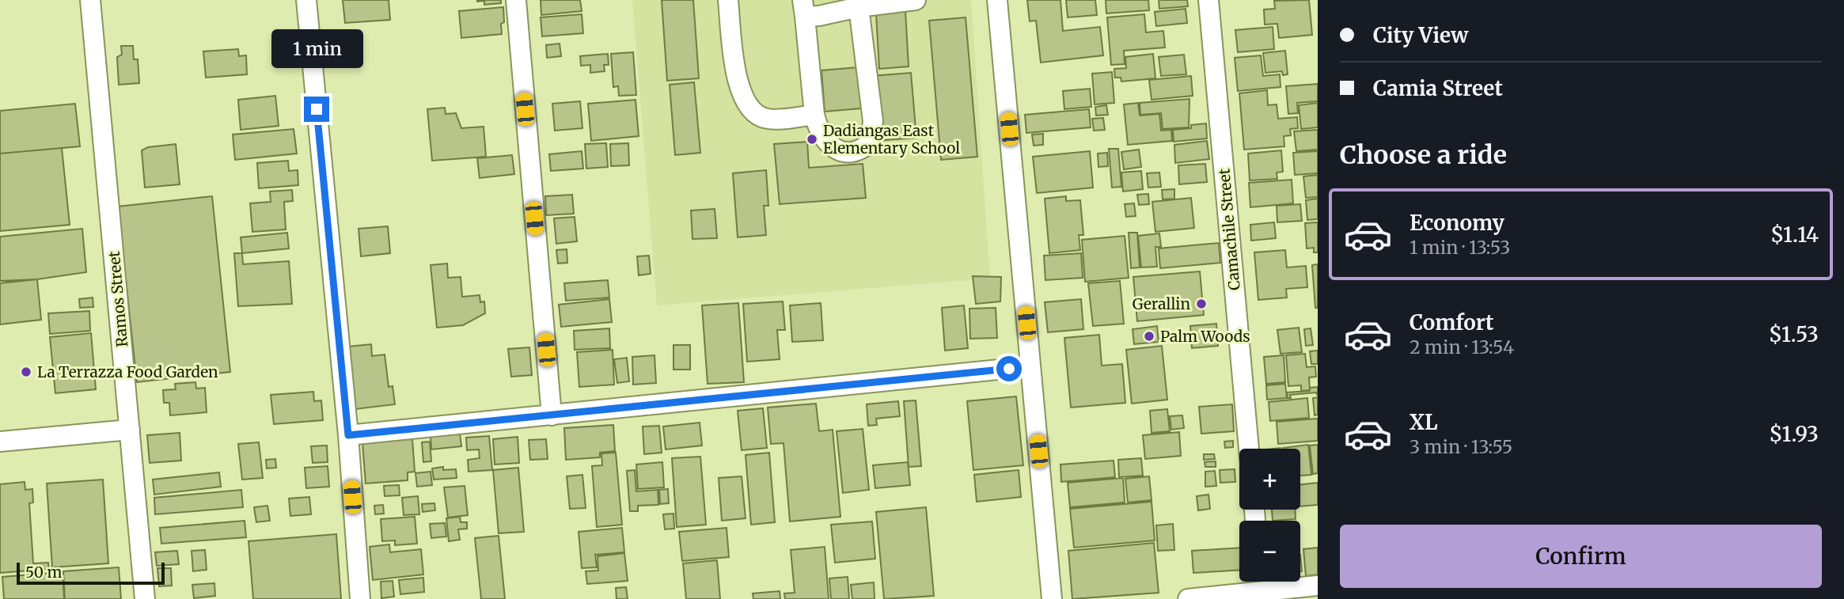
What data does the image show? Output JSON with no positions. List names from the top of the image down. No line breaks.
{"streets":{"street":["Camachile Street","Ramos Street"]},"places":["Dadiangas East Elementary School","Gerallin","Palm Woods","La Terrazza Food Garden"],"scale_bar":"50 m","page":{"banner":["City View","Camia Street"],"bubble":"1 min","heading":"Choose a ride","list":[{"name":"Economy","note":"1 min · 13:53","value":"$1.14"},{"name":"Comfort","note":"2 min · 13:54","value":"$1.53"},{"name":"XL","note":"3 min · 13:55","value":"$1.93"}],"map_buttons":["+","−"],"buttons":"Confirm","scale":"50 m"}}
